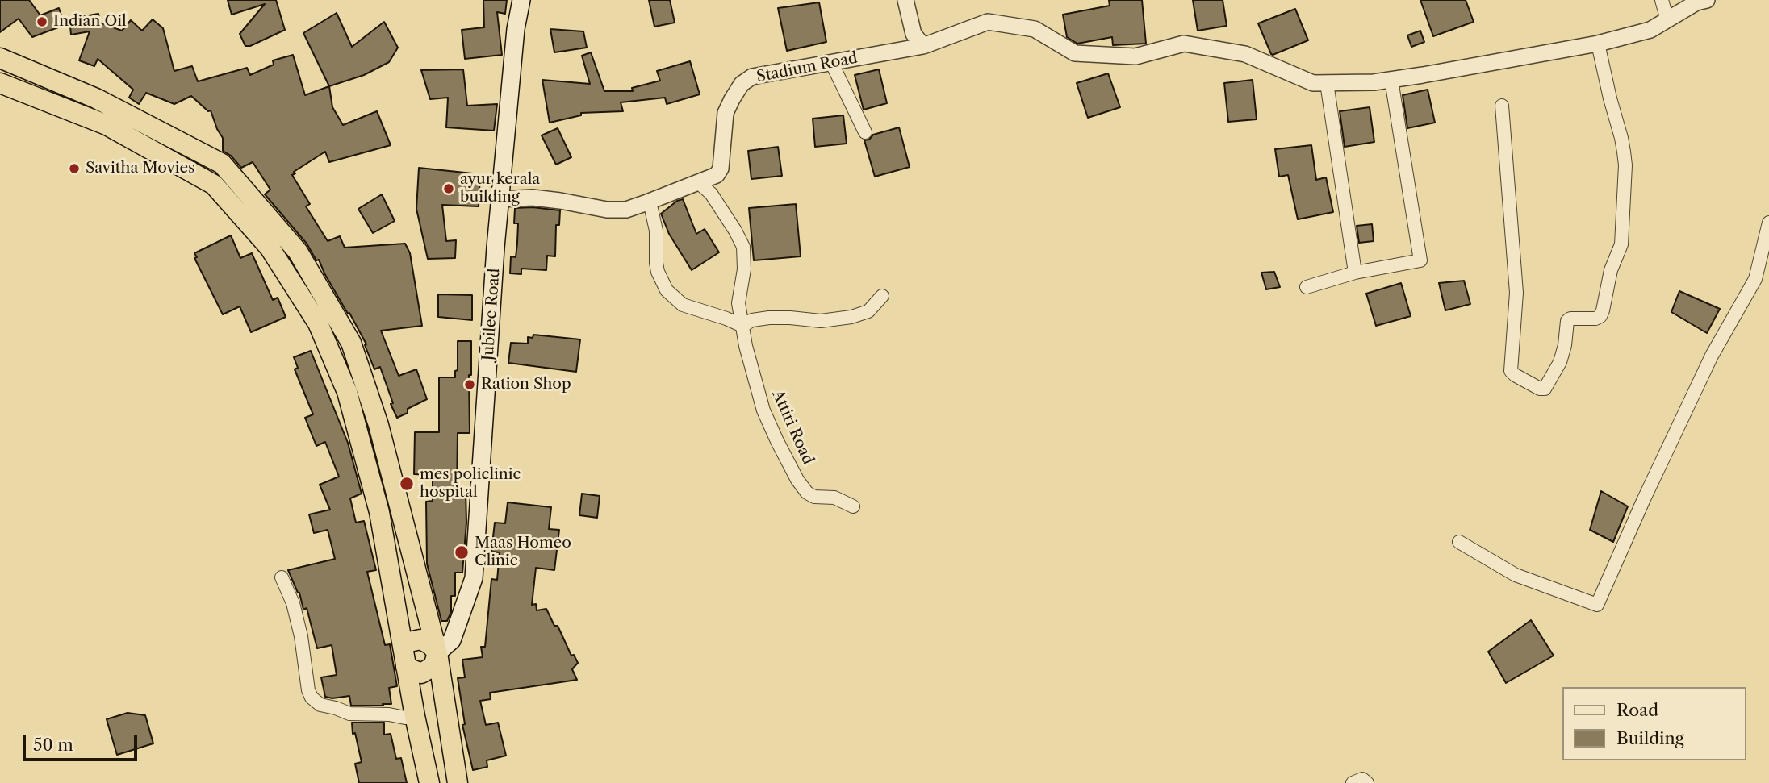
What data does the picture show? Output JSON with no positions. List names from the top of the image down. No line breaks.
{"streets":{"main road":["Jubilee Road"],"street":["Stadium Road","Attiri Road"]},"crossings":[["Stadium Road","Jubilee Road"],["Stadium Road","Attiri Road"]],"places":["Indian Oil","Savitha Movies","ayur kerala building","Ration Shop","mes policlinic hospital","Maas Homeo Clinic"],"legend":["Road","Building"],"scale_bar":"50 m"}
